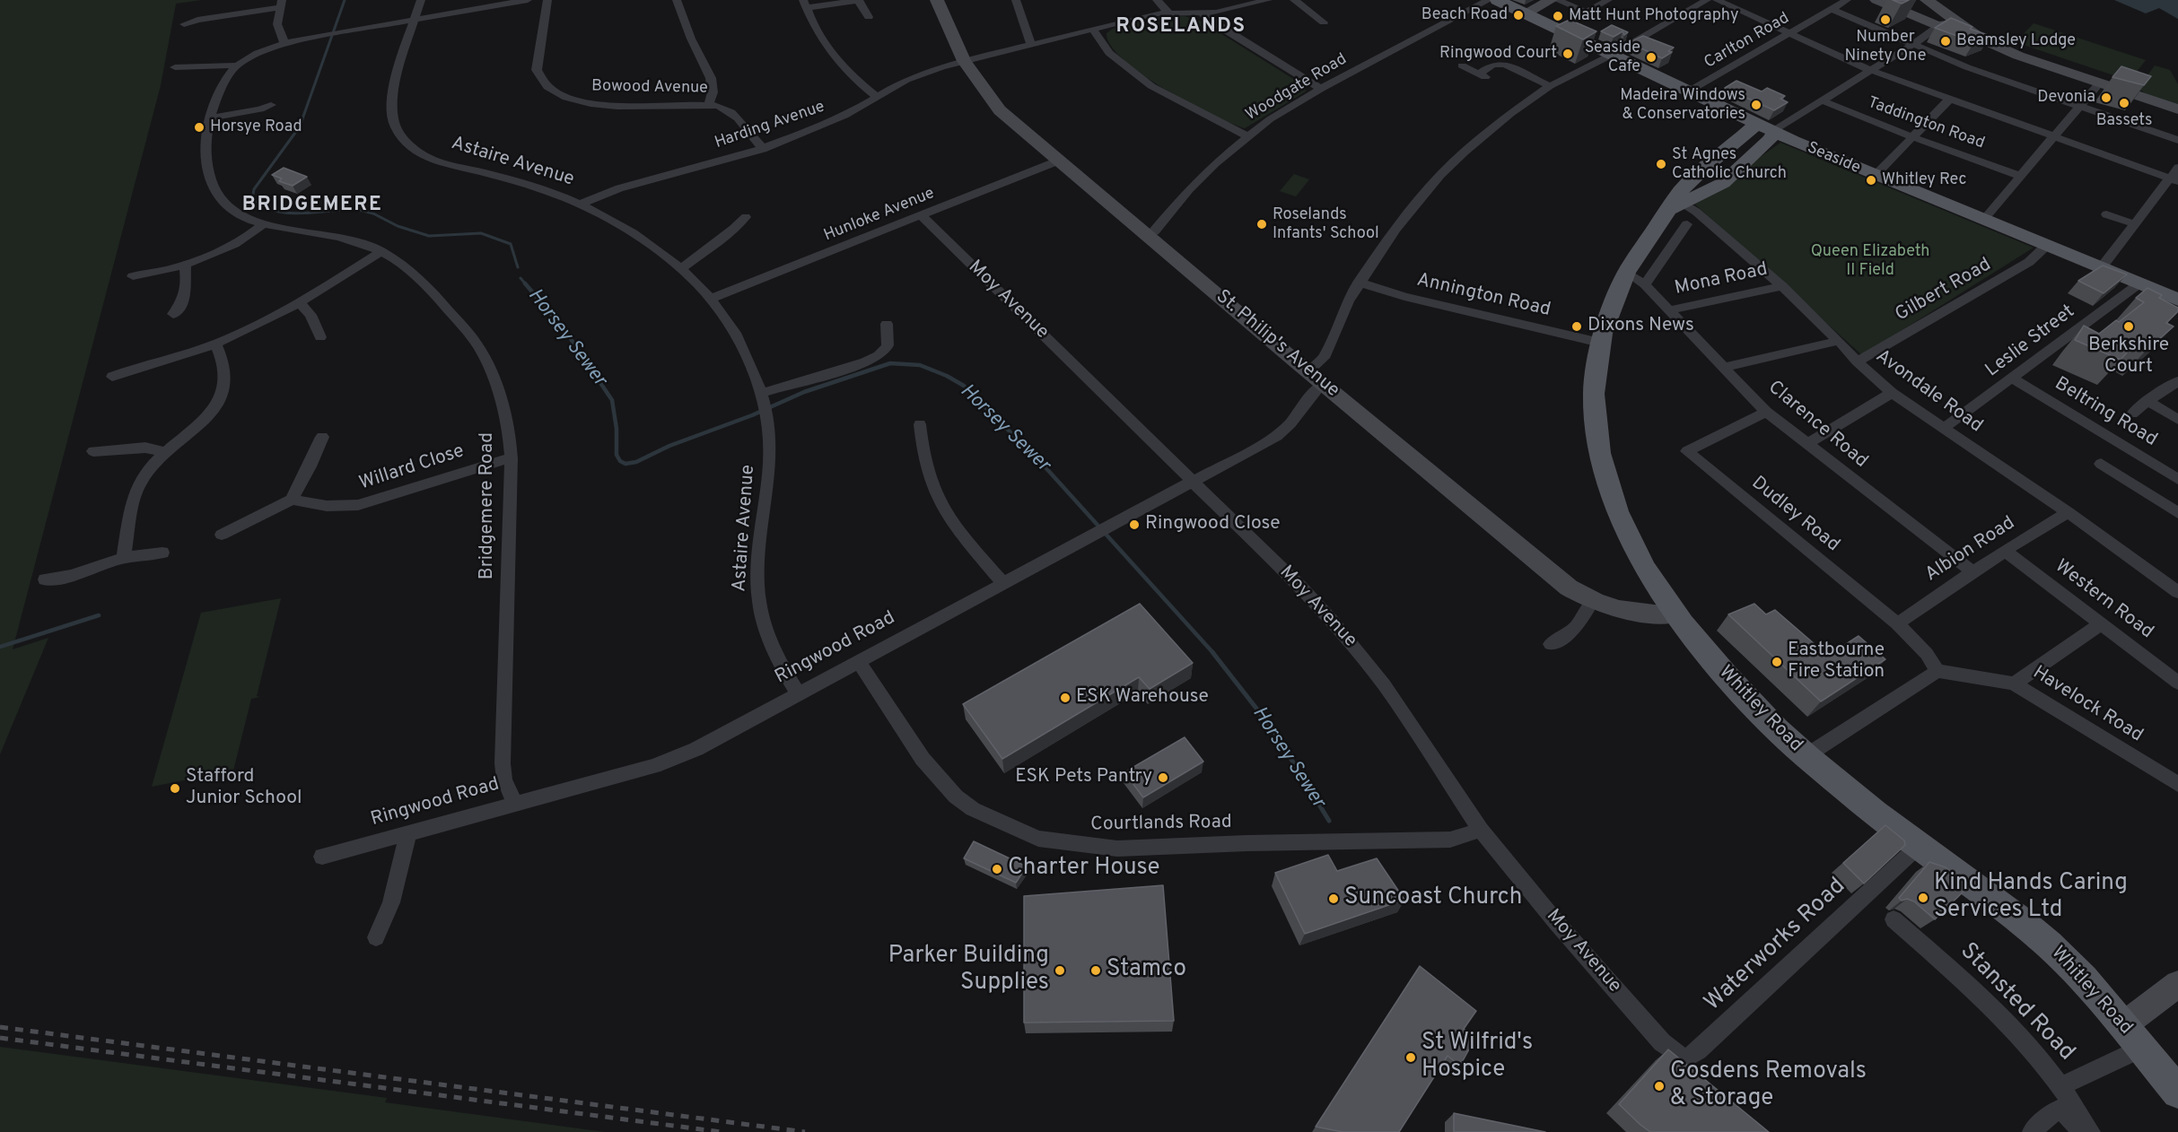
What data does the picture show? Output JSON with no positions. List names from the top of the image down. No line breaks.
{"streets":{"main road":["Seaside","Whitley Road"],"street":["Carlton Road","Bowood Avenue","Woodgate Road","Taddington Road","Harding Avenue","Astaire Avenue","Hunloke Avenue","Mona Road","Gilbert Road","Annington Road","Moy Avenue","Leslie Street","St. Philip's Avenue","Avondale Road","Beltring Road","Clarence Road","Willard Close","Bridgemere Road","Dudley Road","Albion Road","Western Road","Ringwood Road","Havelock Road","Courtlands Road","Waterworks Road","Stansted Road"]},"crossings":[["Carlton Road","Seaside"],["Bowood Avenue","Harding Avenue"],["Woodgate Road","St. Philip's Avenue"],["Harding Avenue","Astaire Avenue"],["Harding Avenue","St. Philip's Avenue"],["Seaside","Gilbert Road"],["Seaside","Leslie Street"],["Seaside","Whitley Road"],["Astaire Avenue","Hunloke Avenue"],["Astaire Avenue","Ringwood Road"],["Hunloke Avenue","Moy Avenue"],["Hunloke Avenue","St. Philip's Avenue"],["Mona Road","Avondale Road"],["Mona Road","Clarence Road"],["Gilbert Road","Avondale Road"],["Annington Road","Whitley Road"],["Moy Avenue","Ringwood Road"],["Moy Avenue","Courtlands Road"],["Moy Avenue","Waterworks Road"],["Leslie Street","Avondale Road"],["Leslie Street","Beltring Road"],["St. Philip's Avenue","Ringwood Road"],["St. Philip's Avenue","Whitley Road"],["Avondale Road","Albion Road"],["Avondale Road","Whitley Road"],["Clarence Road","Dudley Road"],["Clarence Road","Albion Road"],["Clarence Road","Whitley Road"],["Willard Close","Bridgemere Road"],["Bridgemere Road","Ringwood Road"],["Dudley Road","Albion Road"],["Dudley Road","Havelock Road"],["Albion Road","Western Road"],["Ringwood Road","Courtlands Road"],["Whitley Road","Waterworks Road"]],"districts":["ROSELANDS","BRIDGEMERE"],"water":["Horsey Sewer"],"parks":["Queen Elizabeth II Field"],"places":["Beach Road","Matt Hunt Photography","Number Ninety One","Beamsley Lodge","Ringwood Court","Seaside Cafe","Devonia","Bassets","Madeira Windows & Conservatories","Horsye Road","St Agnes Catholic Church","Whitley Rec","Roselands Infants' School","Dixons News","Berkshire Court","Ringwood Close","Eastbourne Fire Station","ESK Warehouse","ESK Pets Pantry","Stafford Junior School","Charter House","Kind Hands Caring Services Ltd","Suncoast Church","Parker Building Supplies","Stamco","St Wilfrid's Hospice","Gosdens Removals & Storage"]}
